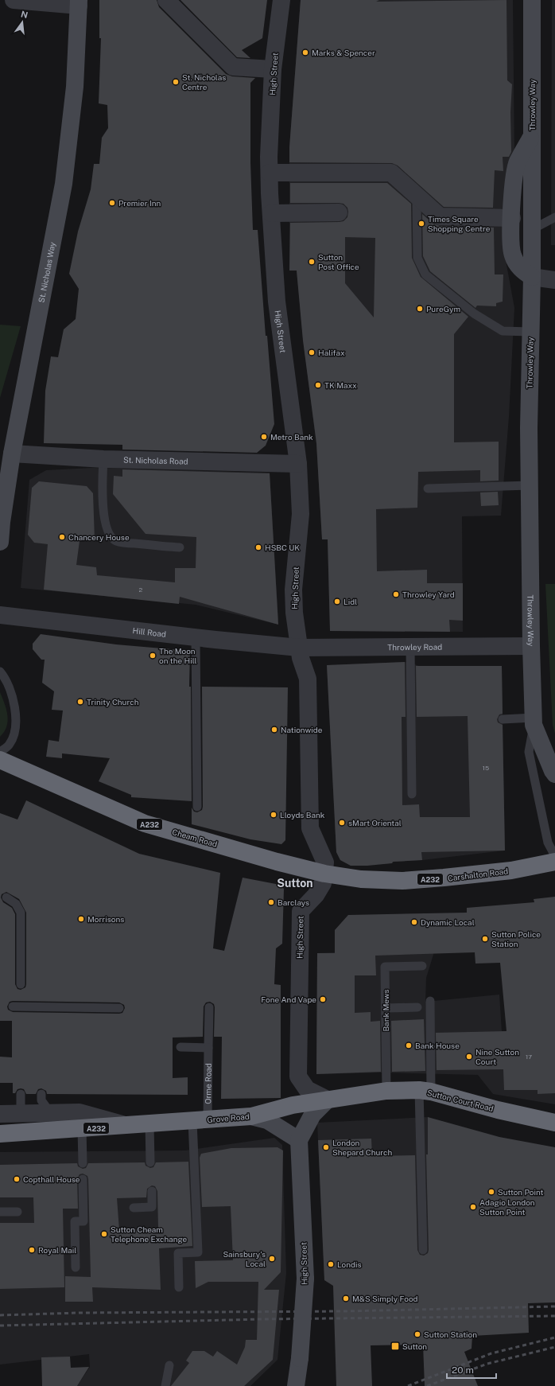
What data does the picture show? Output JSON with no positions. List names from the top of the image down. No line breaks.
{"streets":{"highway":["A232","Cheam Road","Carshalton Road","Sutton Court Road","Grove Road"],"main road":["High Street","Throwley Way","St. Nicholas Way"],"street":["St. Nicholas Road","Hill Road","Throwley Road"],"lane":["Bank Mews","Orme Road"]},"crossings":[["High Street","St. Nicholas Road"],["High Street","Hill Road"],["High Street","Throwley Road"],["High Street","Carshalton Road"],["High Street","Sutton Court Road"],["High Street","Grove Road"],["Throwley Way","Throwley Road"],["St. Nicholas Way","St. Nicholas Road"],["Hill Road","Throwley Road"],["Cheam Road","Carshalton Road"],["Bank Mews","Sutton Court Road"],["Orme Road","Grove Road"],["Sutton Court Road","Grove Road"]],"districts":["Sutton"],"places":{"other":["Marks & Spencer","St. Nicholas Centre","Premier Inn","Times Square Shopping Centre","Sutton Post Office","PureGym","Halifax","TK Maxx","Metro Bank","Chancery House","HSBC UK","Throwley Yard","Lidl","The Moon on the Hill","Trinity Church","Nationwide","Lloyds Bank","sMart Oriental","Barclays","Morrisons","Dynamic Local","Sutton Police Station","Fone And Vape","Bank House","Nine Sutton Court","London Shepard Church","Copthall House","Sutton Point","Adagio London Sutton Point","Sutton Cheam Telephone Exchange","Royal Mail","Sainsbury's Local","Londis","M&S Simply Food","Sutton Station"],"transit":["Sutton"]},"house_numbers":["2","15","17"],"scale_bar":"20 m","north":"top"}
